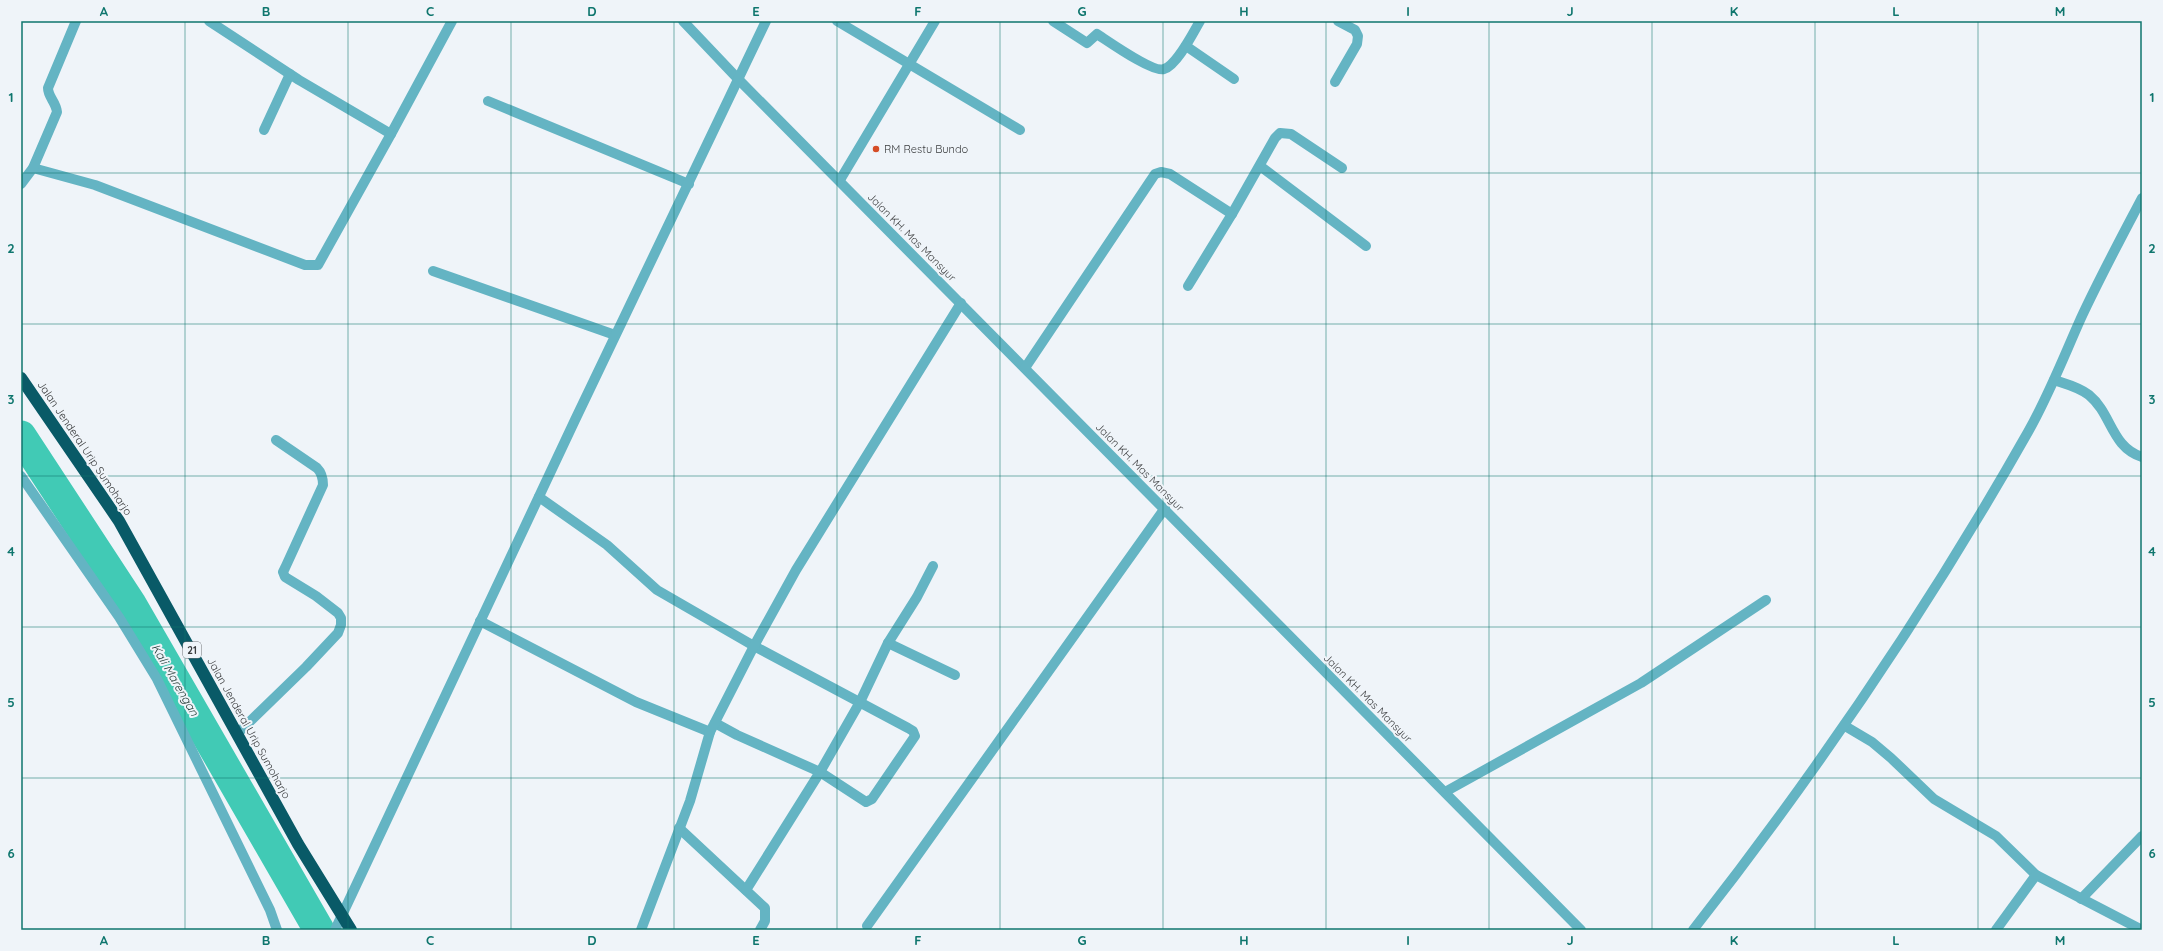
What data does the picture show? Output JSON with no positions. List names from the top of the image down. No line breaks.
{"streets":{"highway":["Jalan Jenderal Urip Sumoharjo","21"],"street":["Jalan KH. Mas Mansyur"]},"water":["Kali Marengan"],"places":["RM Restu Bundo"],"grid":{"columns":["A","B","C","D","E","F","G","H","I","J","K","L","M"],"rows":["1","2","3","4","5","6"]}}
